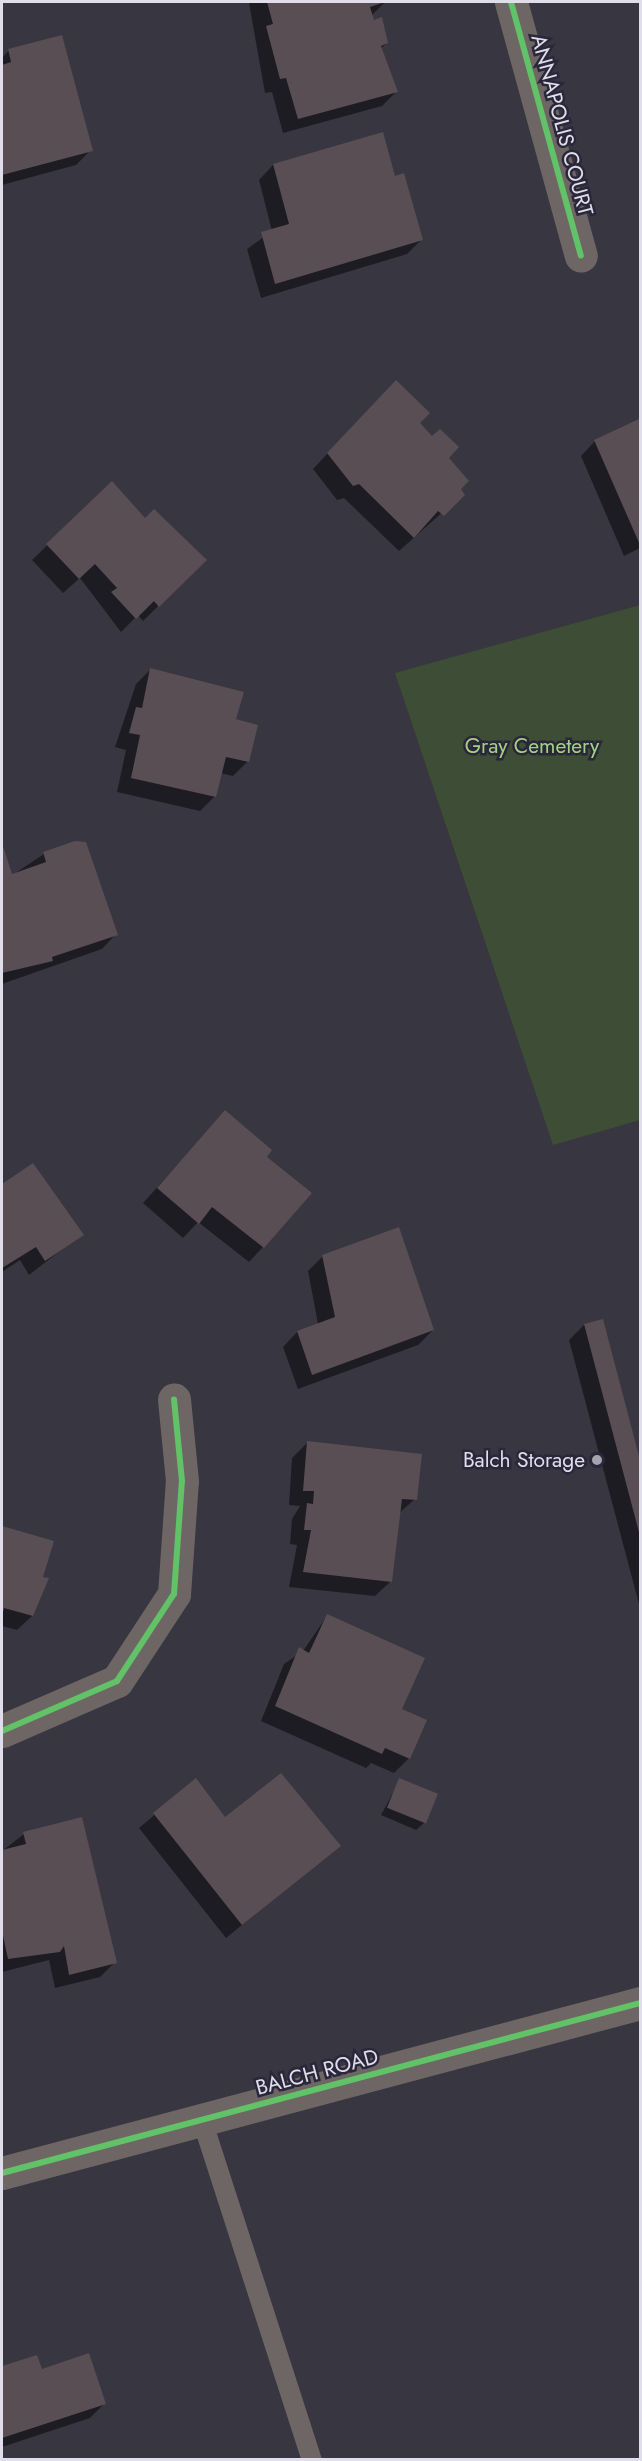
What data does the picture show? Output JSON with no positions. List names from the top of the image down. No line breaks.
{"streets":{"street":["ANNAPOLIS COURT","BALCH ROAD"]},"parks":["Gray Cemetery"],"places":["Balch Storage"]}
